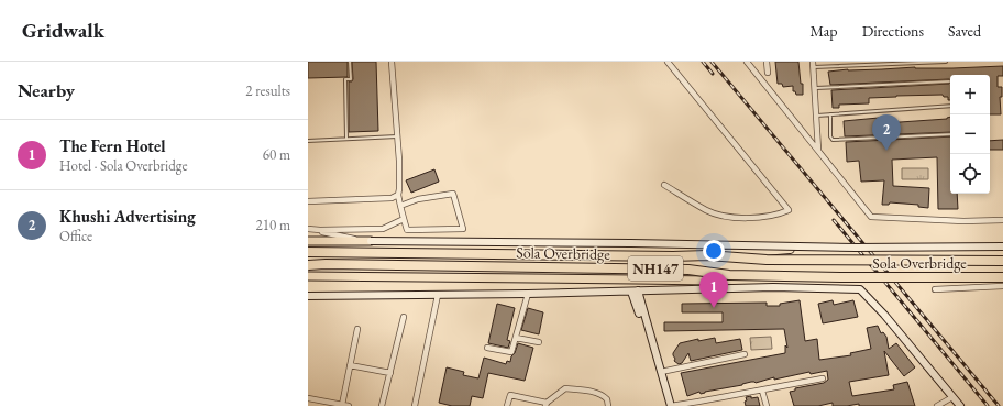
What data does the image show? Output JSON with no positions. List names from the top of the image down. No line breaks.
{"streets":{"highway":["Sola Overbridge","NH147"]},"page":{"header":"Gridwalk","nav":["Map","Directions","Saved"],"heading":["Nearby","2 results"],"map_buttons":["+","−"],"pins":["2","1"],"list":[{"mark":"1","name":"The Fern Hotel","note":"Hotel · Sola Overbridge","value":"60 m"},{"mark":"2","name":"Khushi Advertising","note":"Office","value":"210 m"}]}}
